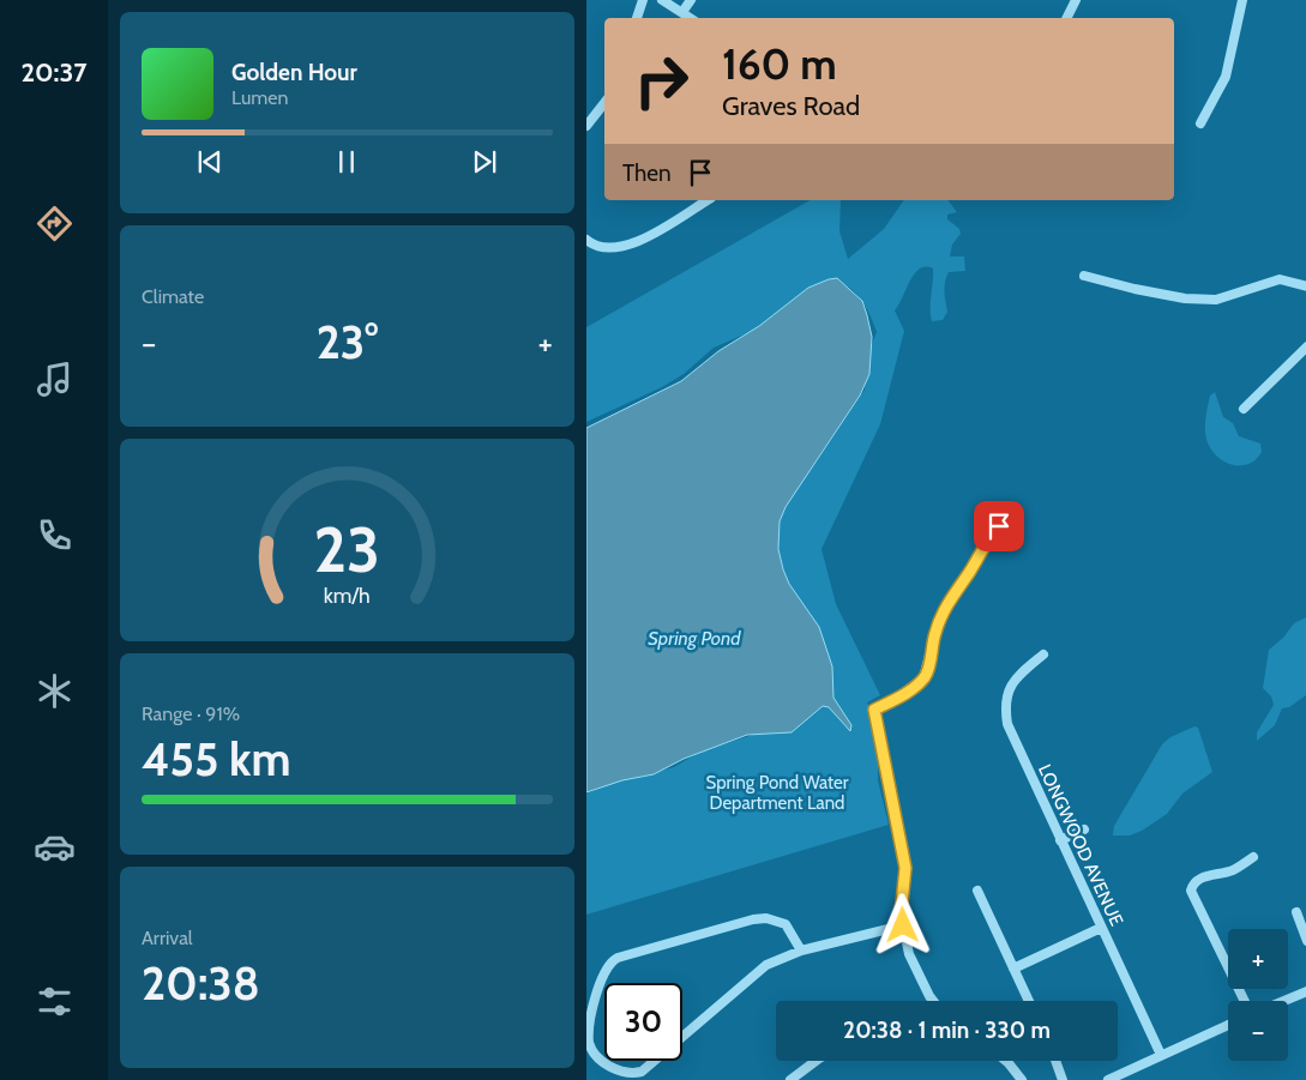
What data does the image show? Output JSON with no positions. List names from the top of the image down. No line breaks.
{"streets":{"street":["LONGWOOD AVENUE"]},"water":["Spring Pond"],"parks":["Spring Pond Water Department Land"],"page":{"tabs":"20:37","turn":["160 m","Graves Road"],"song":["Golden Hour","Lumen"],"then":"Then","tile":["Climate",["Range · 91%","455 km"],["Arrival","20:38"]],"heat":["−","23°","+"],"map_buttons":["+","−"],"limit":"30","trip":"20:38 · 1 min · 330 m","gauge":["23","km/h"]}}
